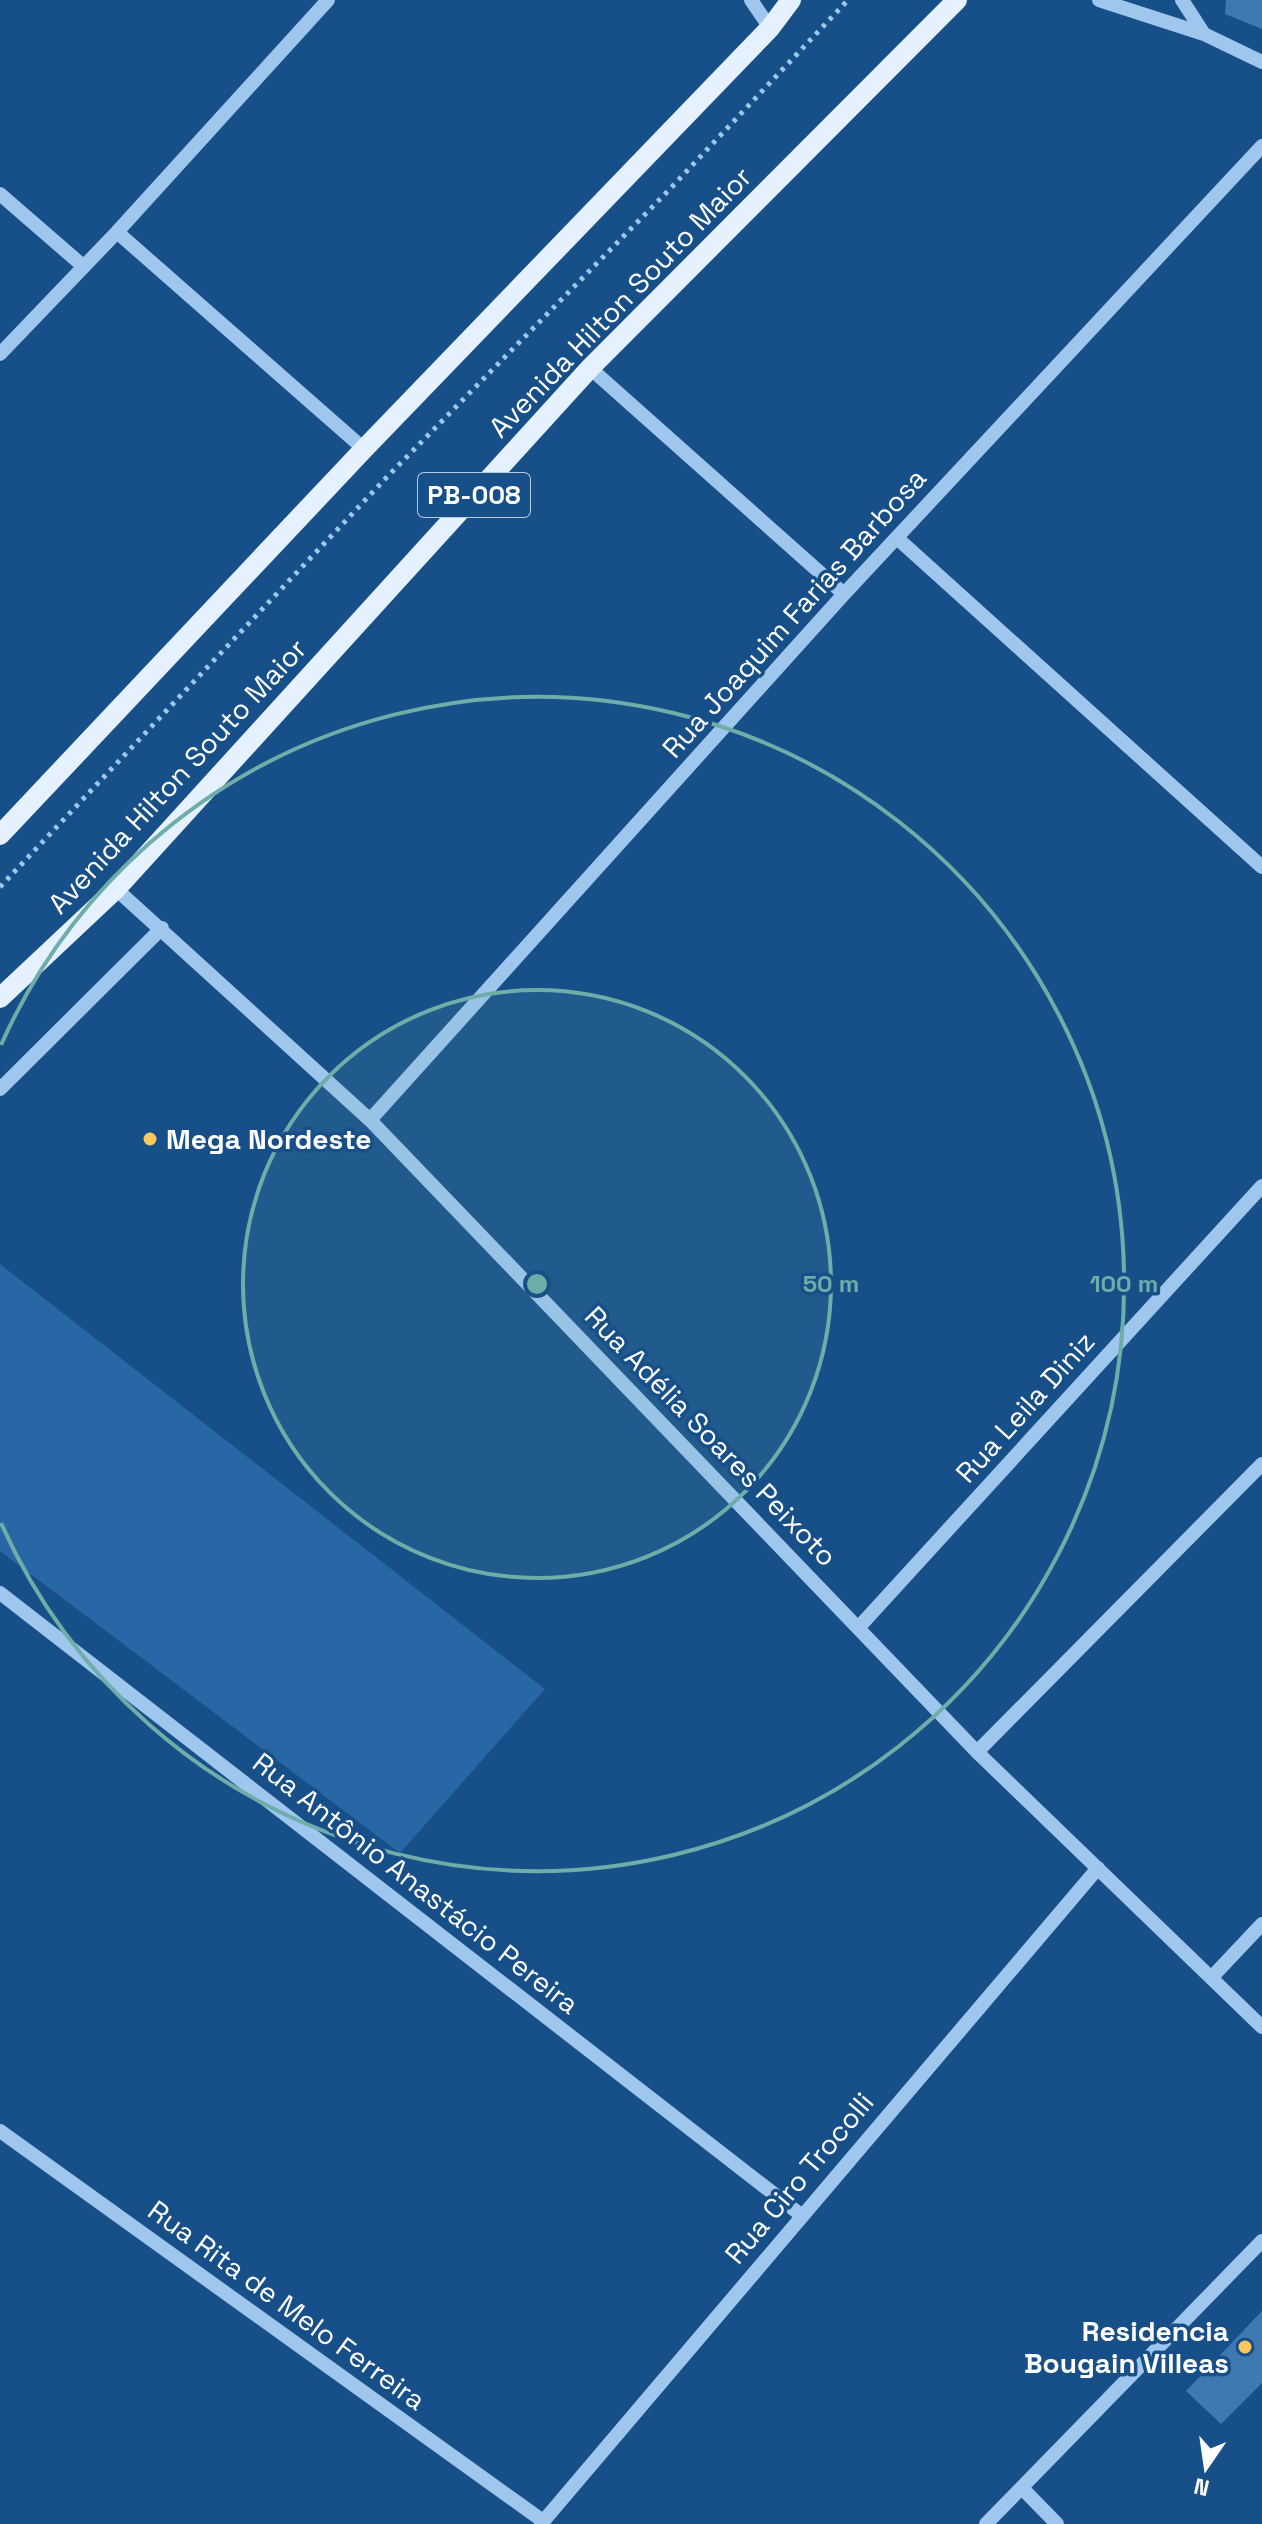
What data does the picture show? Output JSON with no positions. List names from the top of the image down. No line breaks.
{"streets":{"main road":["Avenida Hilton Souto Maior","PB-008"],"street":["Rua Joaquim Farias Barbosa","Rua Leila Diniz","Rua Adélia Soares Peixoto","Rua Antônio Anastácio Pereira","Rua Ciro Trocolli","Rua Rita de Melo Ferreira"]},"crossings":[["Avenida Hilton Souto Maior","Rua Adélia Soares Peixoto"],["Rua Joaquim Farias Barbosa","Rua Adélia Soares Peixoto"],["Rua Leila Diniz","Rua Adélia Soares Peixoto"],["Rua Adélia Soares Peixoto","Rua Ciro Trocolli"],["Rua Antônio Anastácio Pereira","Rua Ciro Trocolli"],["Rua Ciro Trocolli","Rua Rita de Melo Ferreira"]],"places":["Mega Nordeste","Residencia Bougain Villeas"],"north":"bottom","rings":["50 m","100 m"]}
